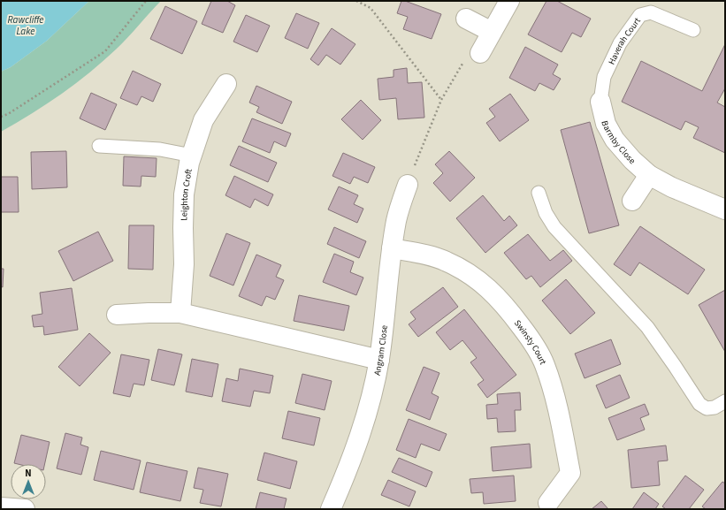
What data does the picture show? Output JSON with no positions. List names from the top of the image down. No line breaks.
{"streets":{"street":["Barmby Close","Leighton Croft","Swinsty Court","Angram Close"],"lane":["Haverah Court"]},"crossings":[["Haverah Court","Barmby Close"],["Swinsty Court","Angram Close"]],"water":["Rawcliffe Lake"],"north":"top"}
